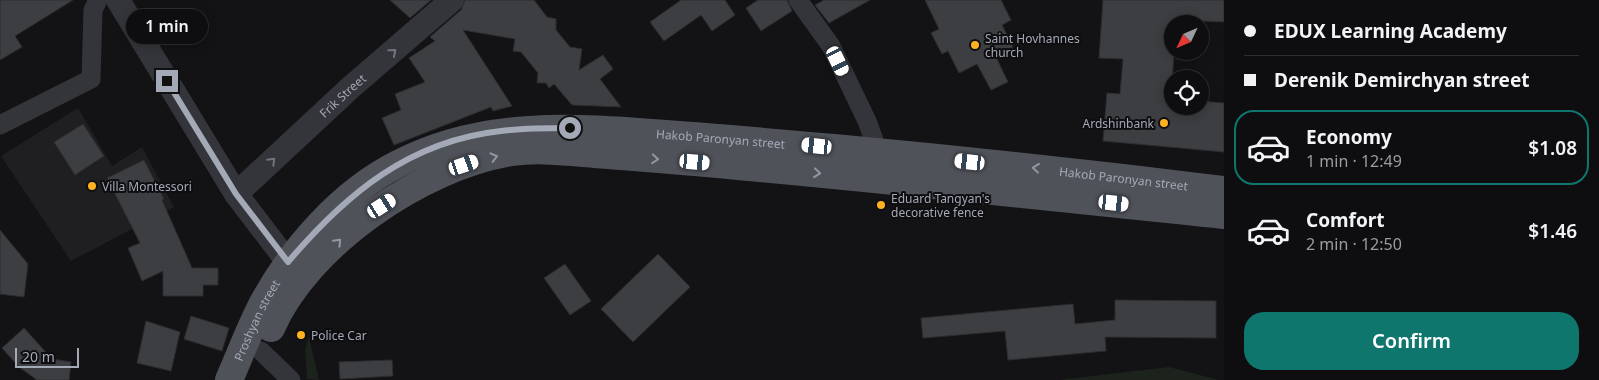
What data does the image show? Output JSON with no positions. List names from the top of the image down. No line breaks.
{"streets":{"main road":["Hakob Paronyan street","Proshyan street"],"street":["Frik Street"]},"crossings":[["Hakob Paronyan street","Proshyan street"]],"one_way":["Frik Street"],"places":["Saint Hovhannes church","Ardshinbank","Villa Montessori","Eduard Tangyan's decorative fence","Police Car"],"scale_bar":"20 m","north":"bottom left","page":{"banner":["EDUX Learning Academy","Derenik Demirchyan street"],"bubble":"1 min","list":[{"name":"Economy","note":"1 min · 12:49","value":"$1.08"},{"name":"Comfort","note":"2 min · 12:50","value":"$1.46"}],"buttons":"Confirm","scale":"20 m"}}
